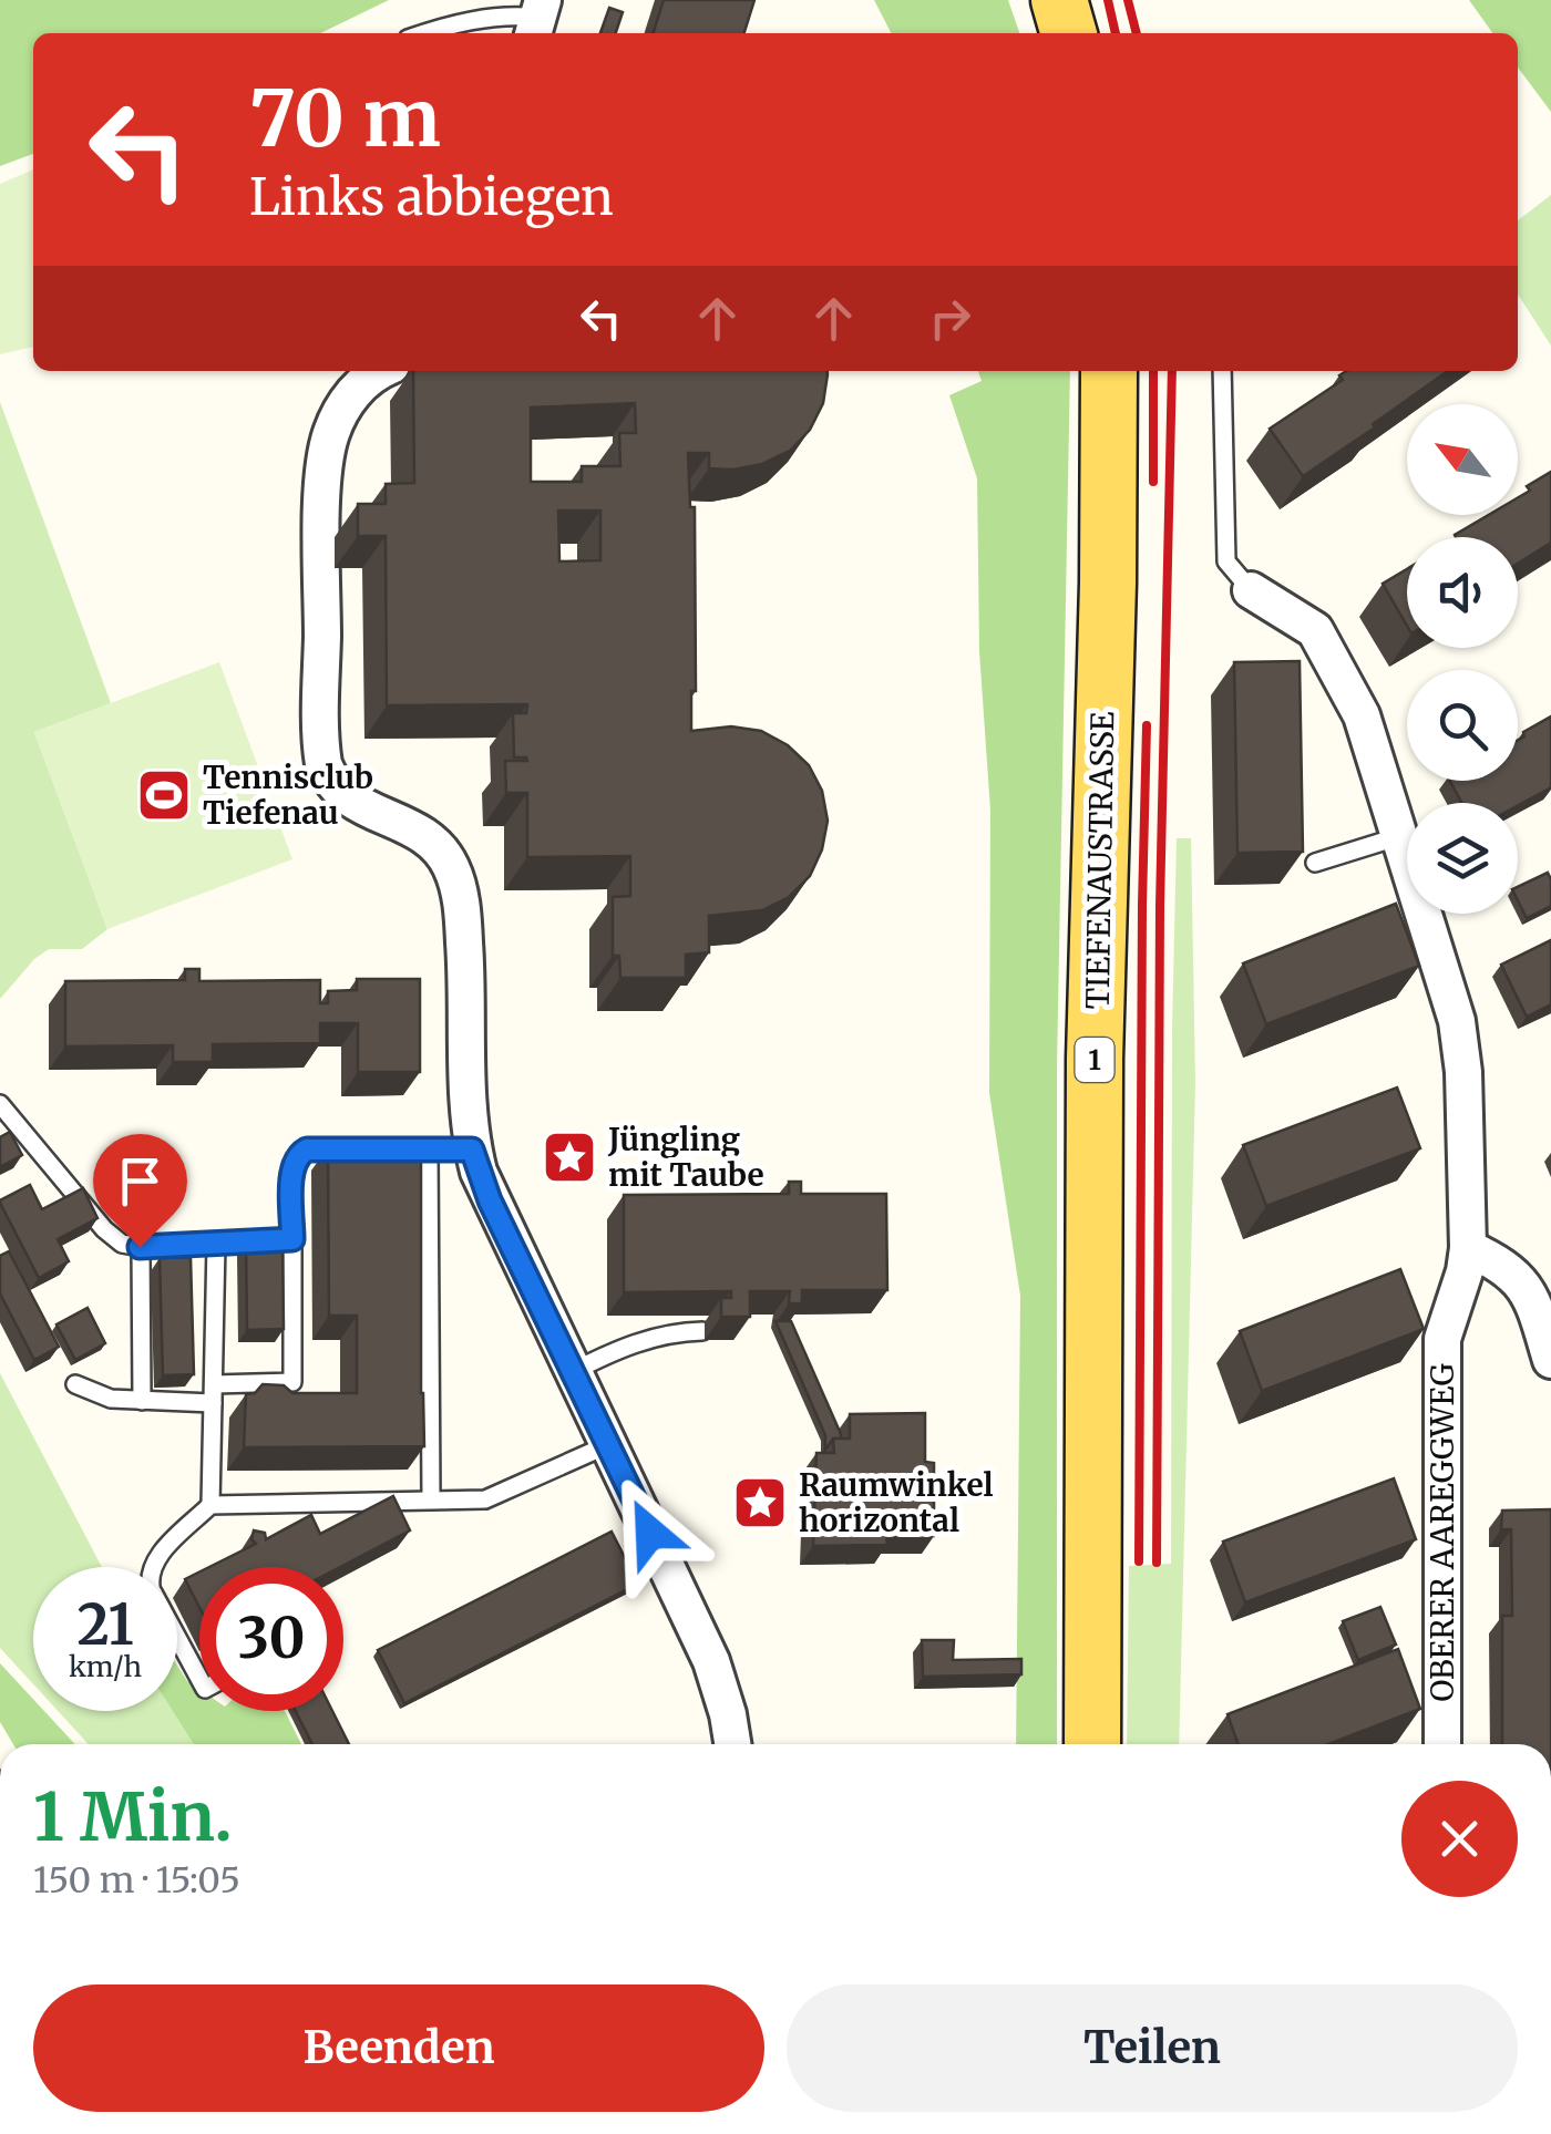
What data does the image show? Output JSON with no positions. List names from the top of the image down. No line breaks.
{"streets":{"main road":["TIEFENAUSTRASSE","1"],"street":["OBERER AAREGGWEG"]},"places":{"sports":["Tennisclub Tiefenau"],"place":["Jüngling mit Taube","Raumwinkel horizontal"]},"north":"top left","page":{"turn":["70 m","Links abbiegen"],"speed":"21 km/h","limit":"30","heading":["1 Min.","150 m · 15:05"],"buttons":["Beenden","Teilen"]}}
